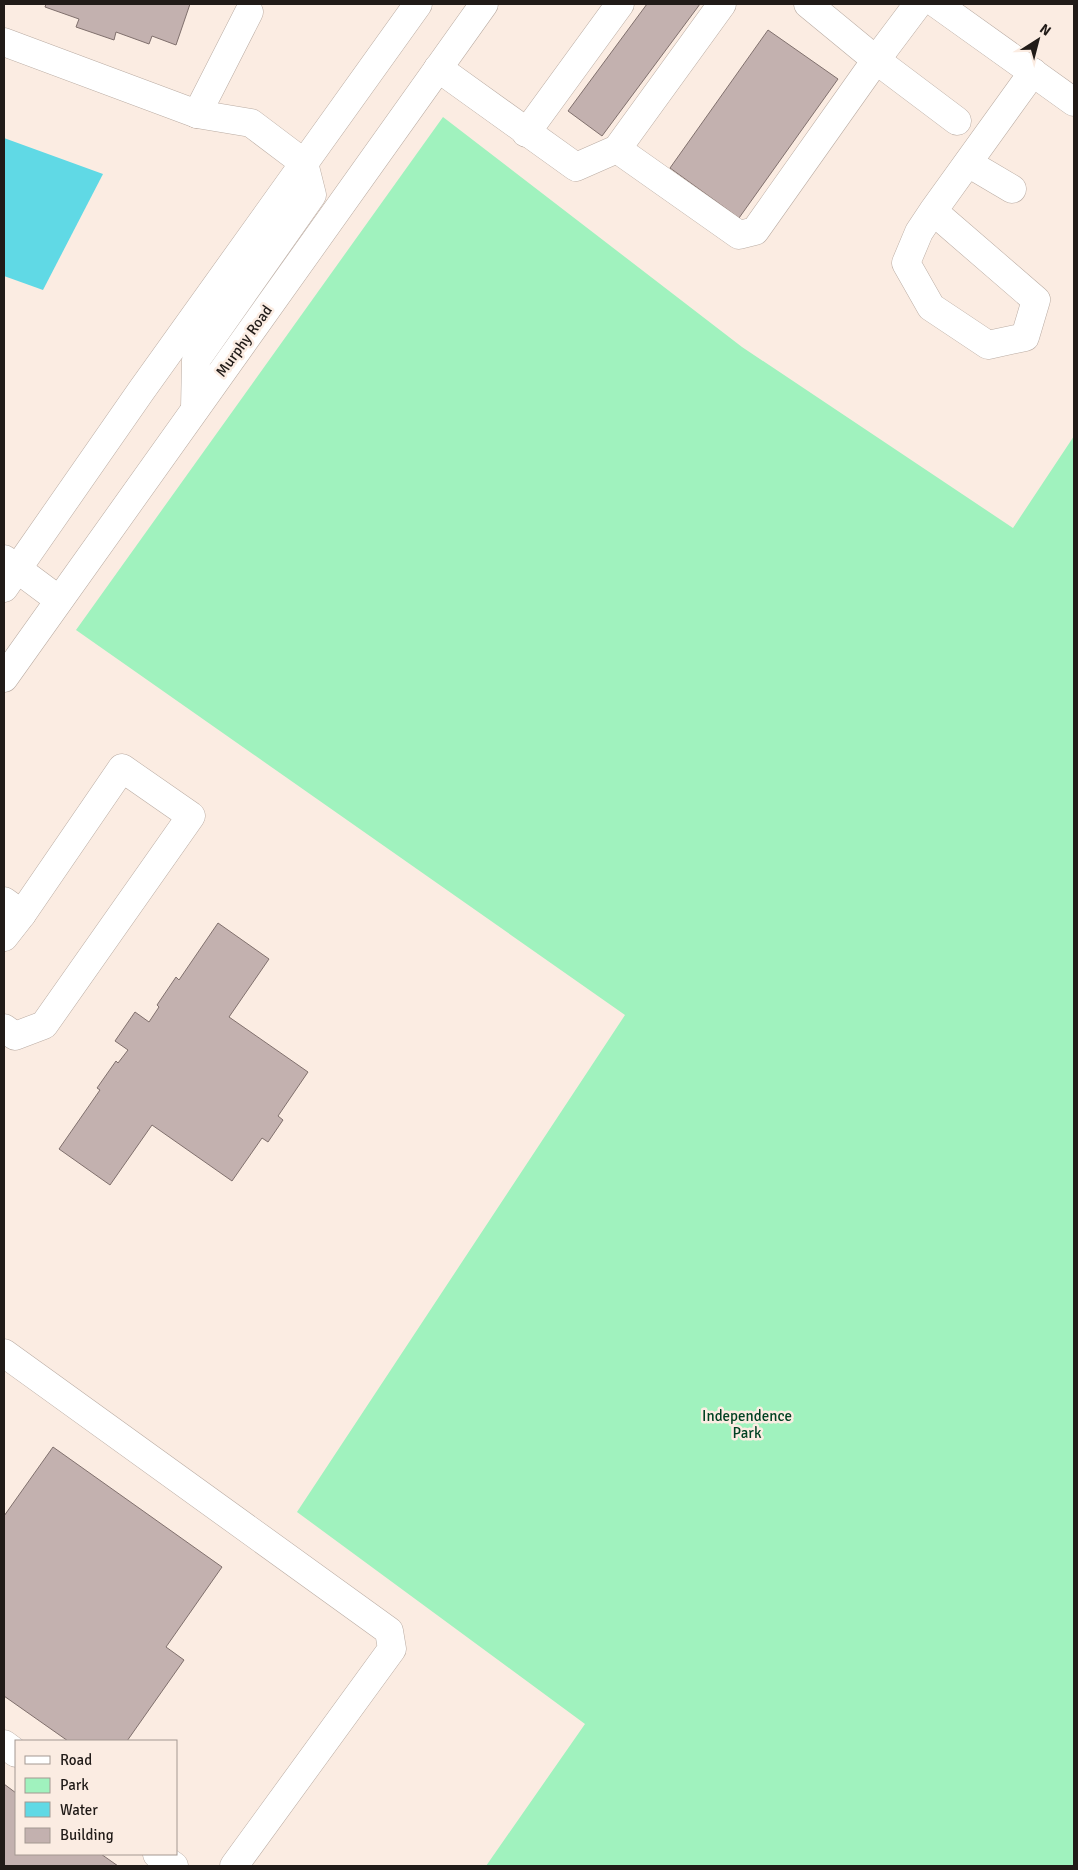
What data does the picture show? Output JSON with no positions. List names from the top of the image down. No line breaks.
{"streets":{"main road":["Murphy Road"]},"parks":["Independence Park"],"legend":["Road","Park","Water","Building"],"north":"top right"}
